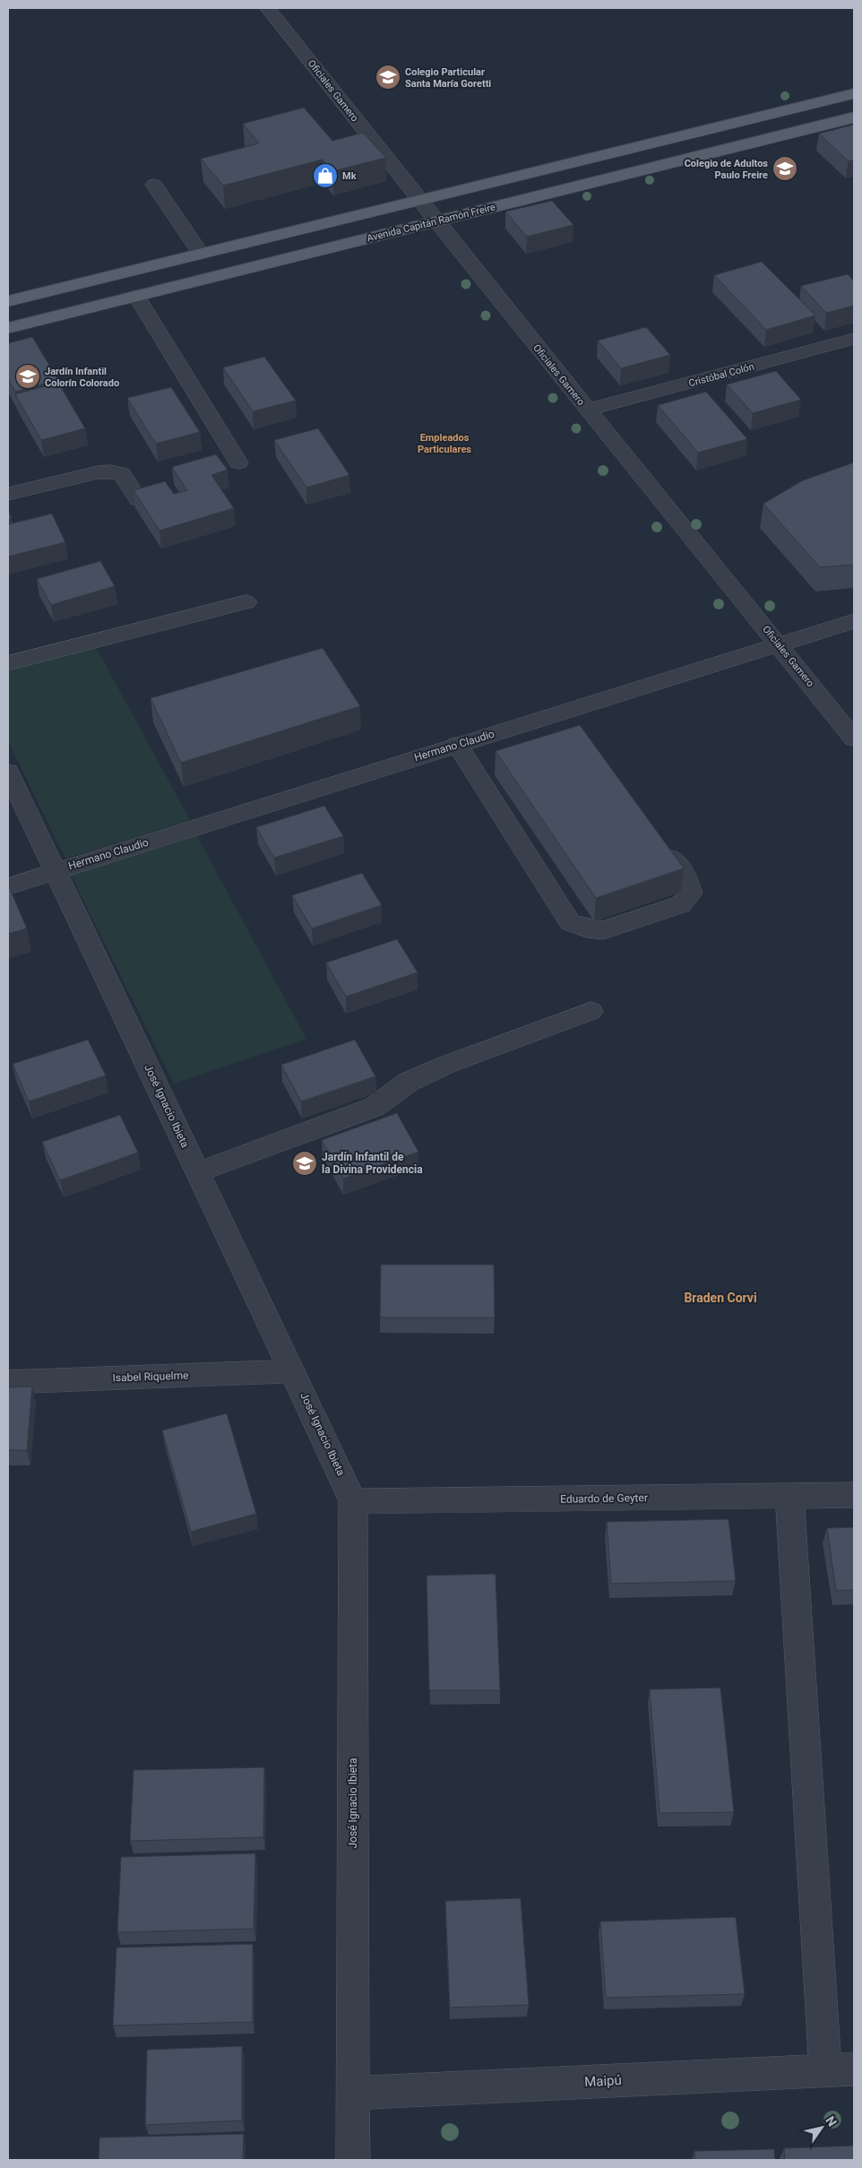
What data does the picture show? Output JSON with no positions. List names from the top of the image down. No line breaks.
{"streets":{"main road":["Avenida Capitán Ramón Freire"],"street":["Oficiales Gamero","Cristóbal Colón","Hermano Claudio","José Ignacio Ibieta","Isabel Riquelme","Eduardo de Geyter","Maipú"]},"crossings":[["Oficiales Gamero","Avenida Capitán Ramón Freire"],["Oficiales Gamero","Cristóbal Colón"],["Oficiales Gamero","Hermano Claudio"],["Hermano Claudio","José Ignacio Ibieta"],["José Ignacio Ibieta","Isabel Riquelme"],["José Ignacio Ibieta","Eduardo de Geyter"],["José Ignacio Ibieta","Maipú"]],"districts":["Empleados Particulares","Braden Corvi"],"places":{"school or university":["Colegio Particular Santa María Goretti","Colegio de Adultos Paulo Freire","Jardín Infantil Colorín Colorado","Jardín Infantil de la Divina Providencia"],"shop":["Mk"]},"north":"top right"}
